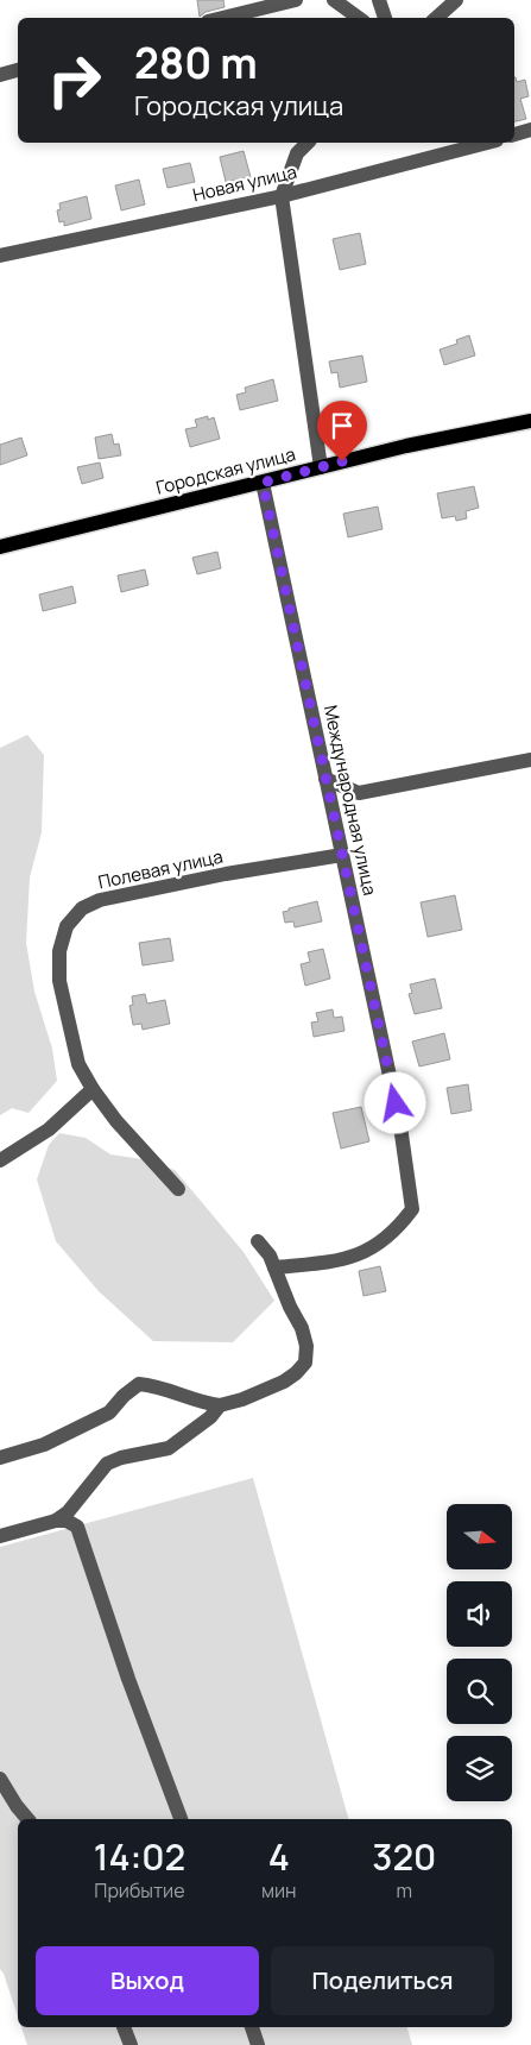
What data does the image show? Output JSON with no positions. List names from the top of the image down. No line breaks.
{"streets":{"main road":["Городская улица"],"street":["Новая улица","Международная улица","Полевая улица"]},"crossings":[["Городская улица","Международная улица"],["Международная улица","Полевая улица"]],"north":"right","page":{"turn":["280 m","Городская улица"],"eta":["14:02","Прибытие","4","мин","320","m"],"buttons":["Выход","Поделиться"]}}
